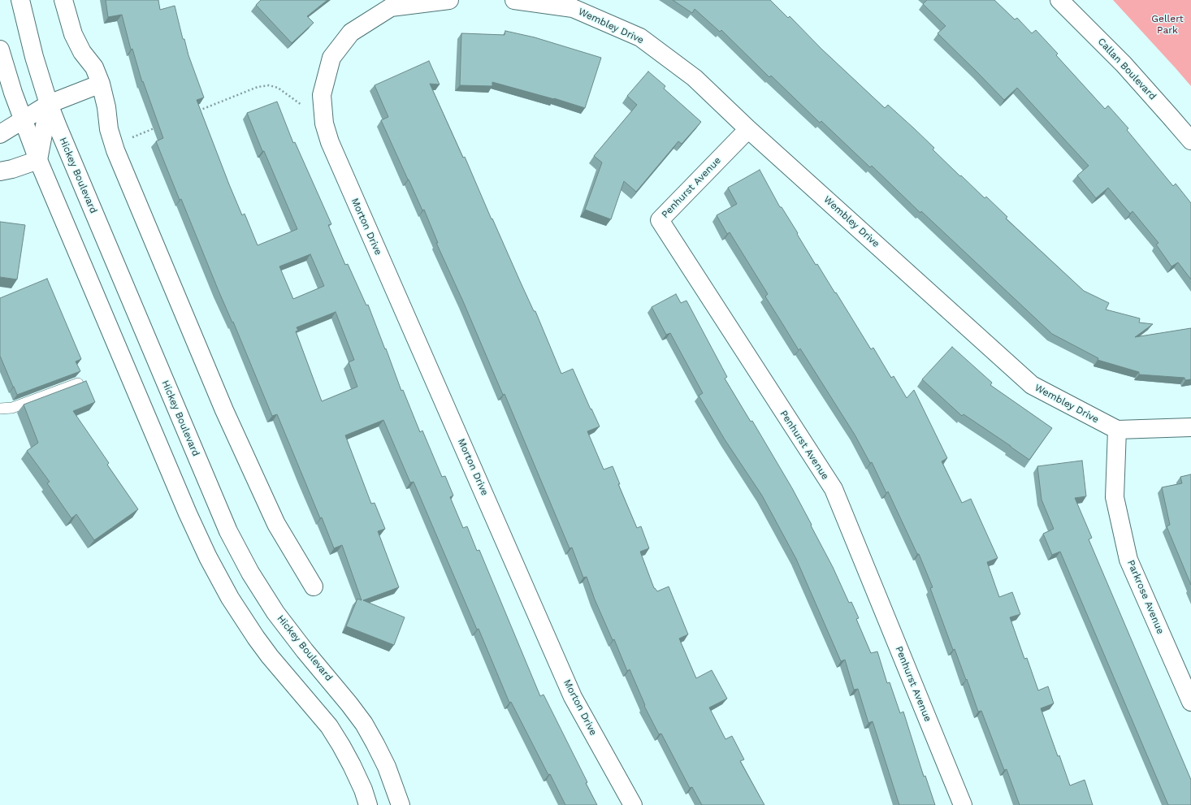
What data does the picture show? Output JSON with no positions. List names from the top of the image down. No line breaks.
{"streets":{"street":["Wembley Drive","Callan Boulevard","Hickey Boulevard","Penhurst Avenue","Morton Drive","Parkrose Avenue"]},"crossings":[["Wembley Drive","Penhurst Avenue"],["Wembley Drive","Parkrose Avenue"]],"parks":["Gellert Park"]}
